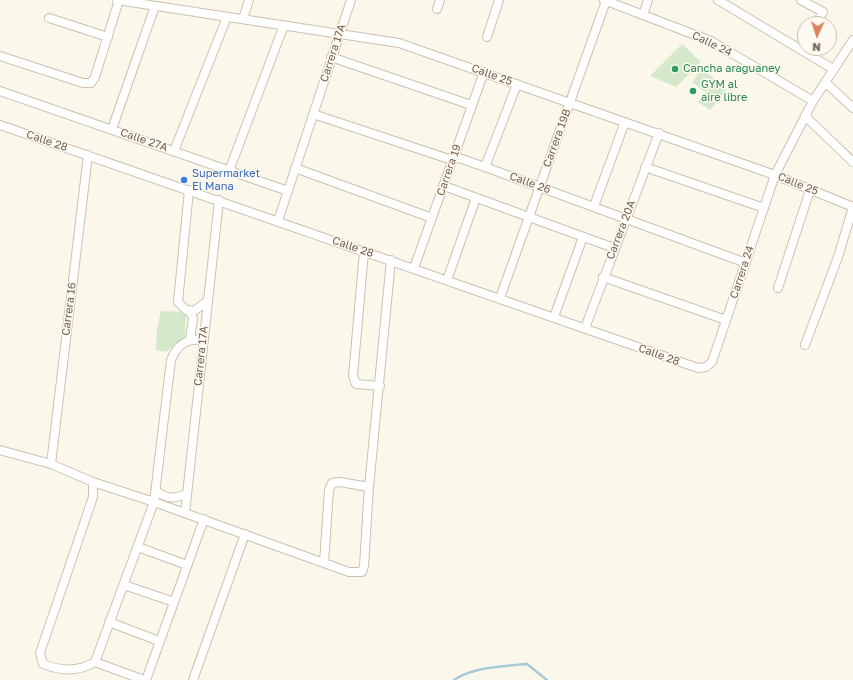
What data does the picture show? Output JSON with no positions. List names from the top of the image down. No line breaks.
{"streets":{"street":["Calle 24","Carrera 17A","Calle 25","Carrera 19B","Calle 27A","Calle 28","Carrera 19","Calle 26","Carrera 20A","Carrera 24","Carrera 16"]},"crossings":[["Calle 24","Carrera 19B"],["Calle 24","Carrera 24"],["Carrera 17A","Calle 25"],["Carrera 17A","Calle 27A"],["Carrera 17A","Calle 28"],["Carrera 17A","Calle 26"],["Calle 25","Carrera 19B"],["Calle 25","Carrera 19"],["Calle 25","Carrera 20A"],["Calle 25","Carrera 24"],["Carrera 19B","Calle 28"],["Carrera 19B","Calle 26"],["Calle 28","Carrera 19"],["Calle 28","Carrera 20A"],["Calle 28","Carrera 24"],["Calle 28","Carrera 16"],["Carrera 19","Calle 26"],["Calle 26","Carrera 20A"],["Calle 26","Carrera 24"]],"places":["Cancha araguaney","GYM al aire libre","Supermarket El Mana"],"north":"bottom"}
